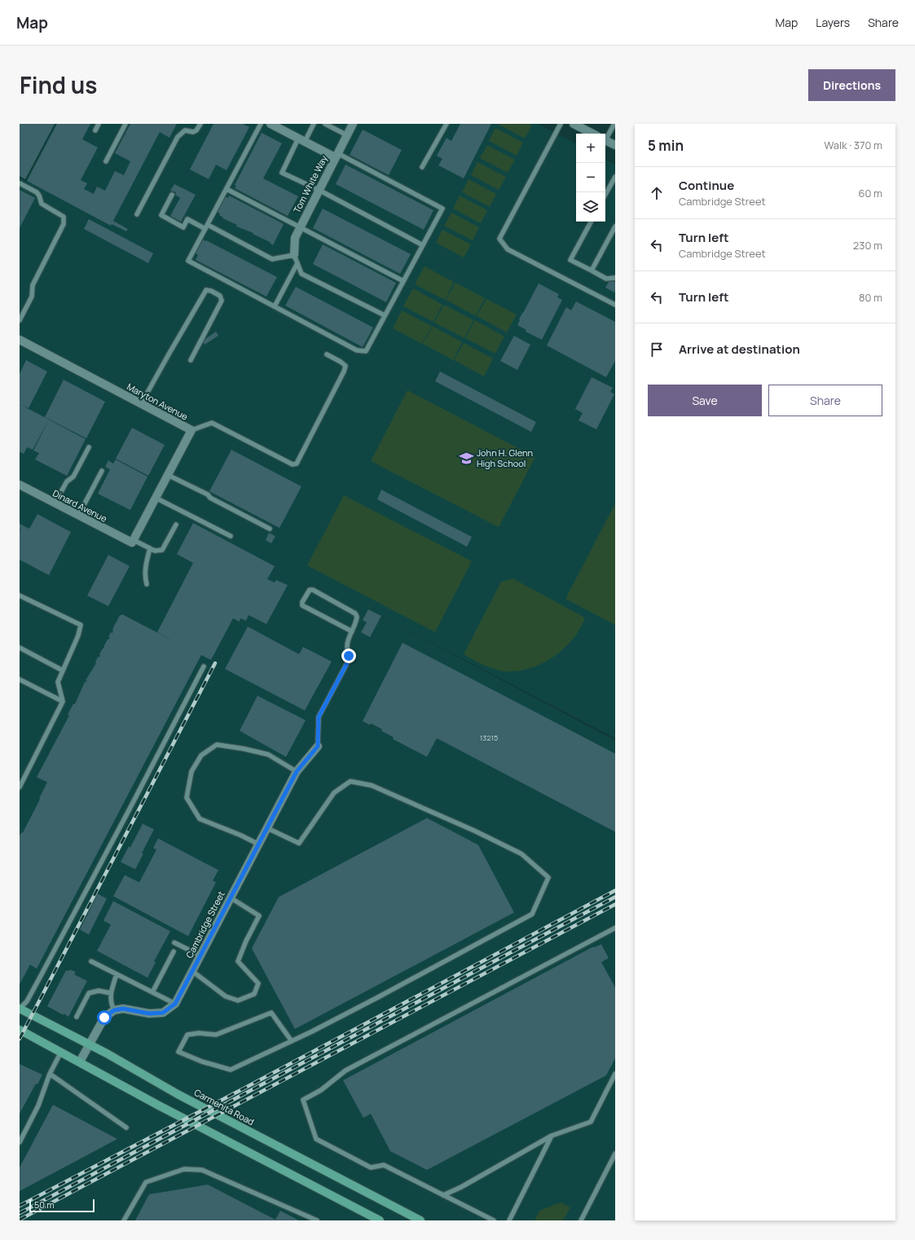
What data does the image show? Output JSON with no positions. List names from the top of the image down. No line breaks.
{"streets":{"main road":["Carmenita Road"],"street":["Tom White Way","Maryton Avenue","Dinard Avenue","Cambridge Street"]},"crossings":[["Maryton Avenue","Dinard Avenue"]],"places":{"school or university":["John H. Glenn High School"]},"house_numbers":["13215"],"scale_bar":"50 m","page":{"header":"Map","nav":["Map","Layers","Share"],"title":"Find us","buttons":["Directions",["Save","Share"]],"heading":["5 min","Walk · 370 m"],"map_buttons":["+","−"],"list":[["Continue","Cambridge Street","60 m"],["Turn left","Cambridge Street","230 m"],["Turn left","80 m"],"Arrive at destination"],"scale":"50 m"}}
